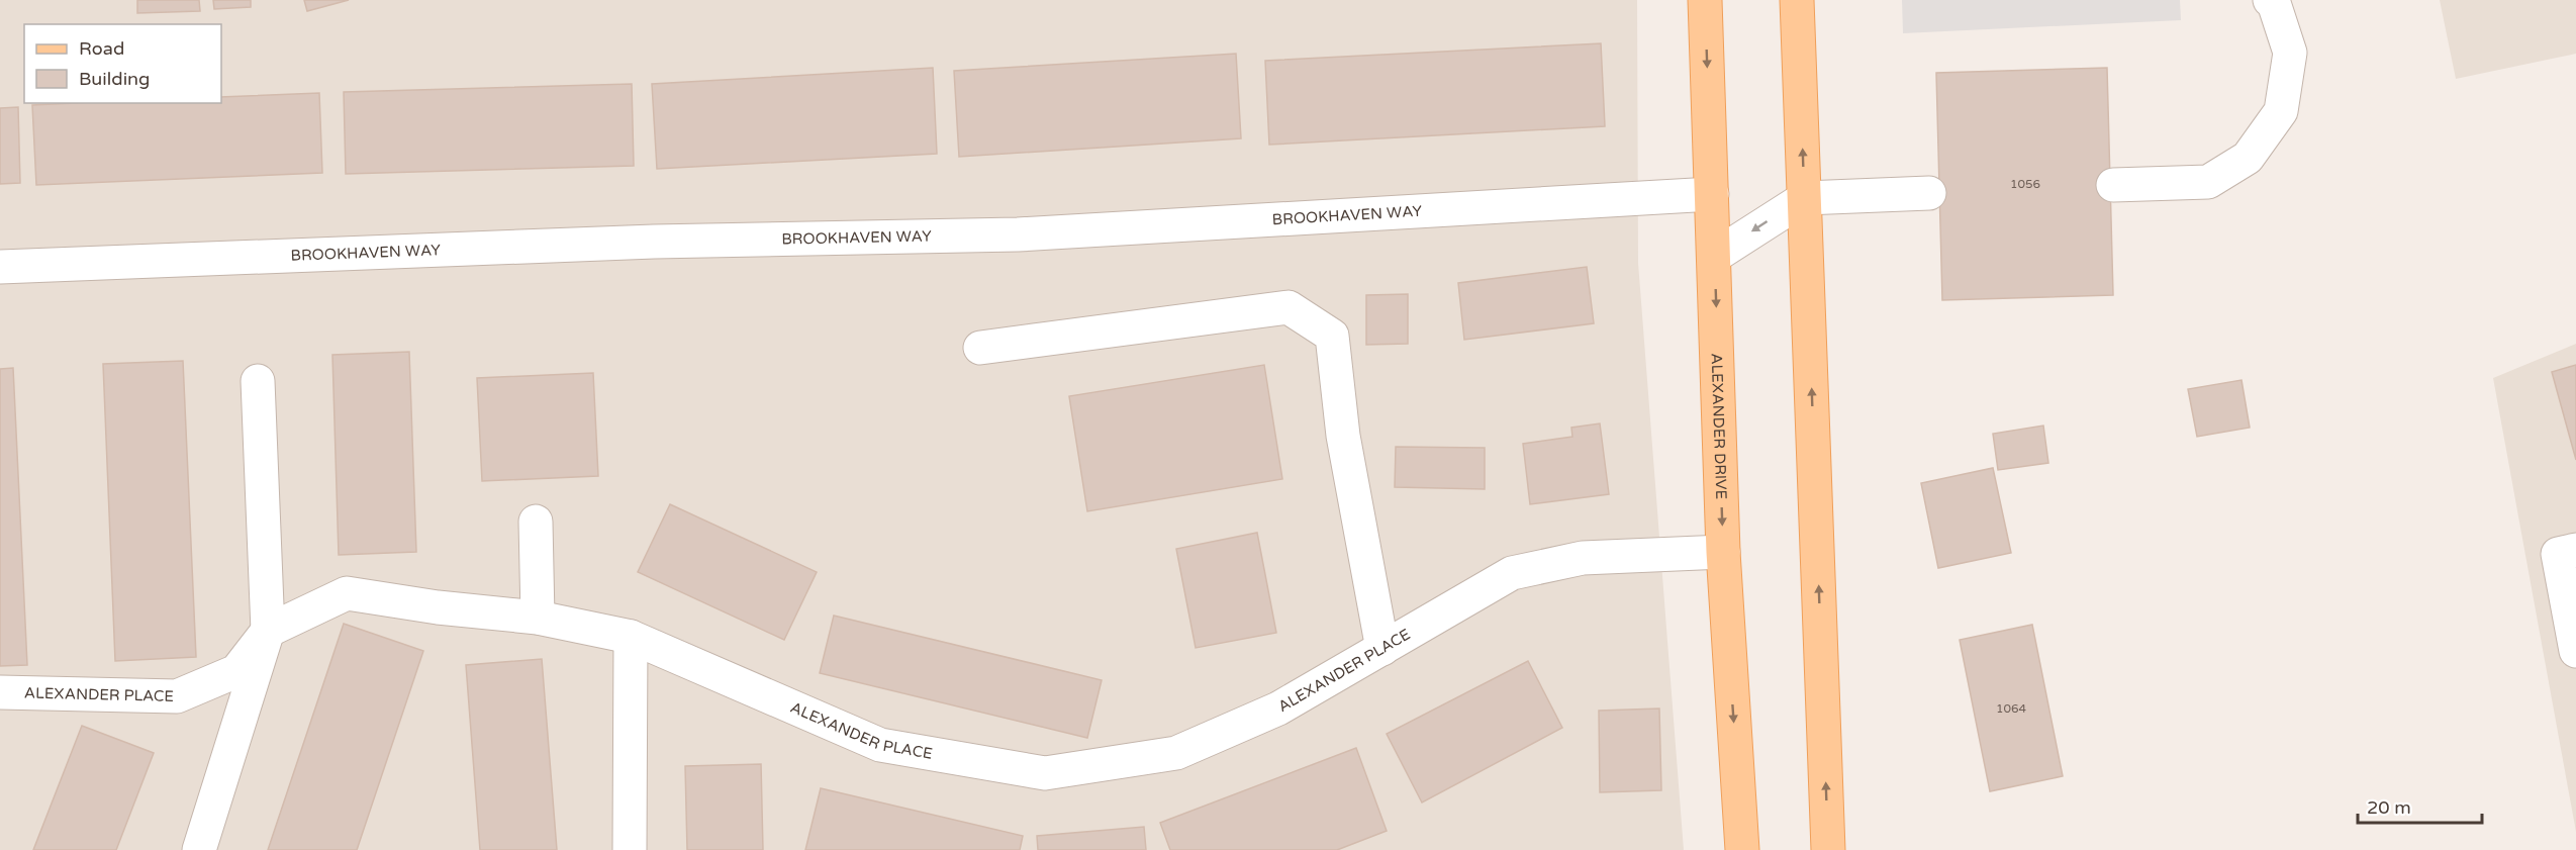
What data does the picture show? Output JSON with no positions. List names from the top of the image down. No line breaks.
{"streets":{"main road":["ALEXANDER DRIVE"],"street":["BROOKHAVEN WAY","ALEXANDER PLACE"]},"crossings":[["BROOKHAVEN WAY","ALEXANDER DRIVE"],["ALEXANDER DRIVE","ALEXANDER PLACE"]],"house_numbers":["1056","1064"],"legend":["Road","Building"],"scale_bar":"20 m"}
